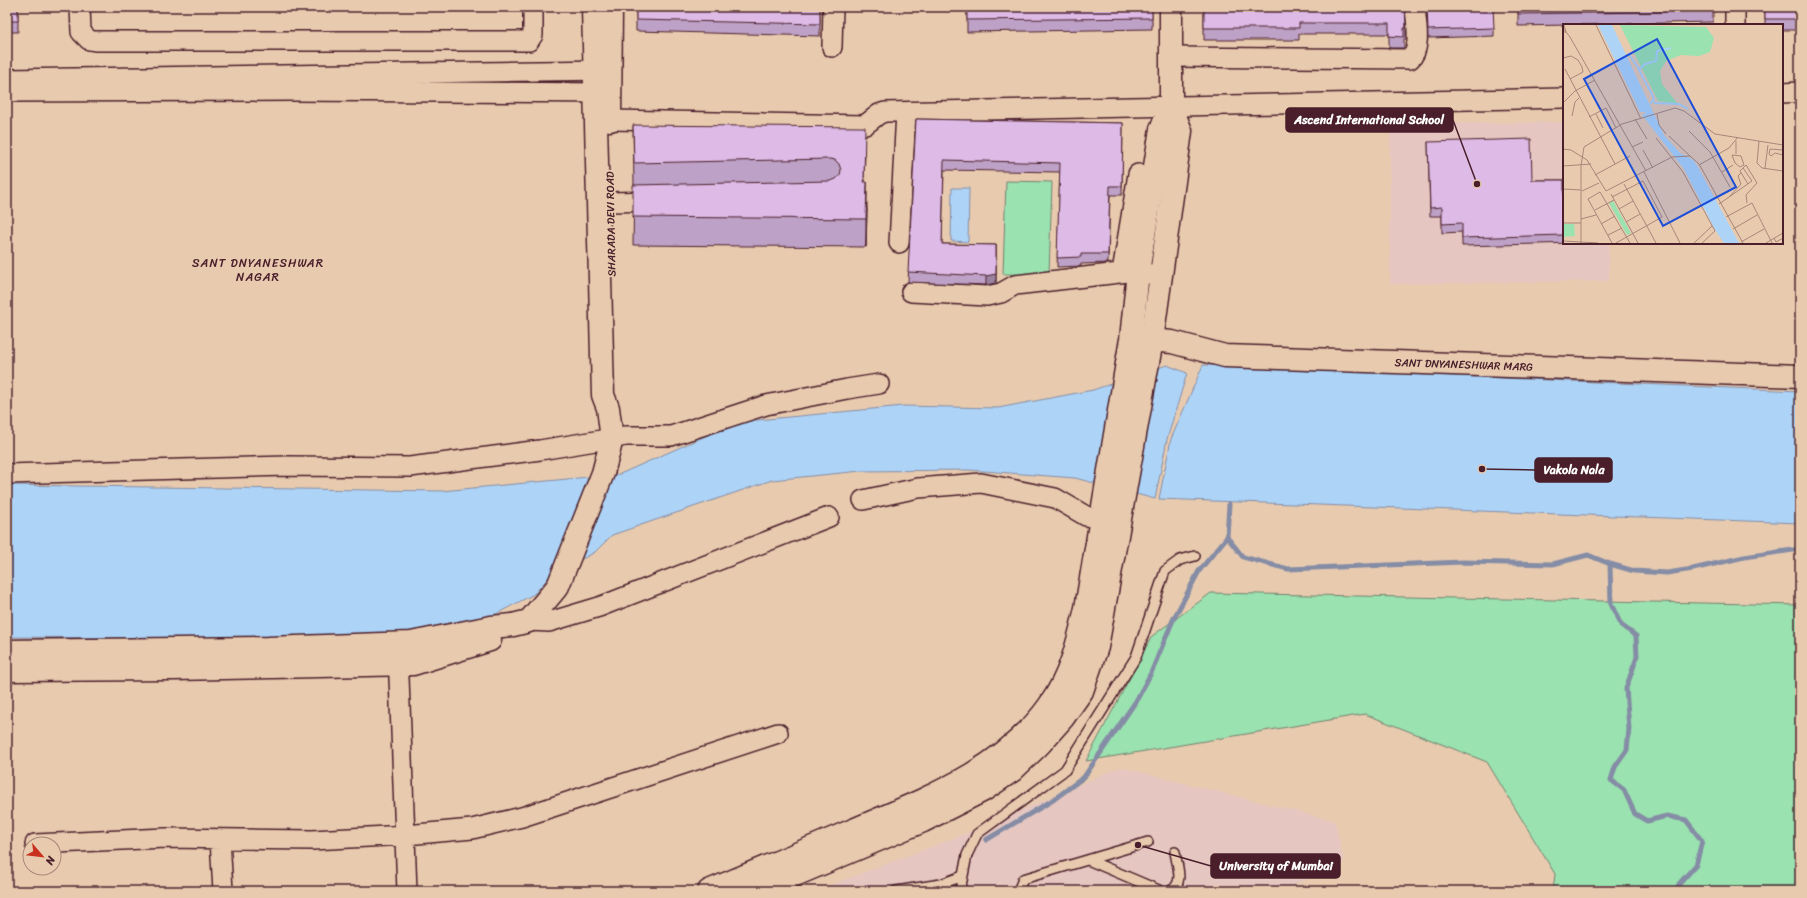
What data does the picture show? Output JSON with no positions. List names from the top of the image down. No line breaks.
{"streets":{"street":["SHARADA DEVI ROAD","SANT DNYANESHWAR MARG"]},"districts":["SANT DNYANESHWAR NAGAR"],"places":["Ascend International School","Vakola Nala","University of Mumbai"],"north":"bottom right"}
